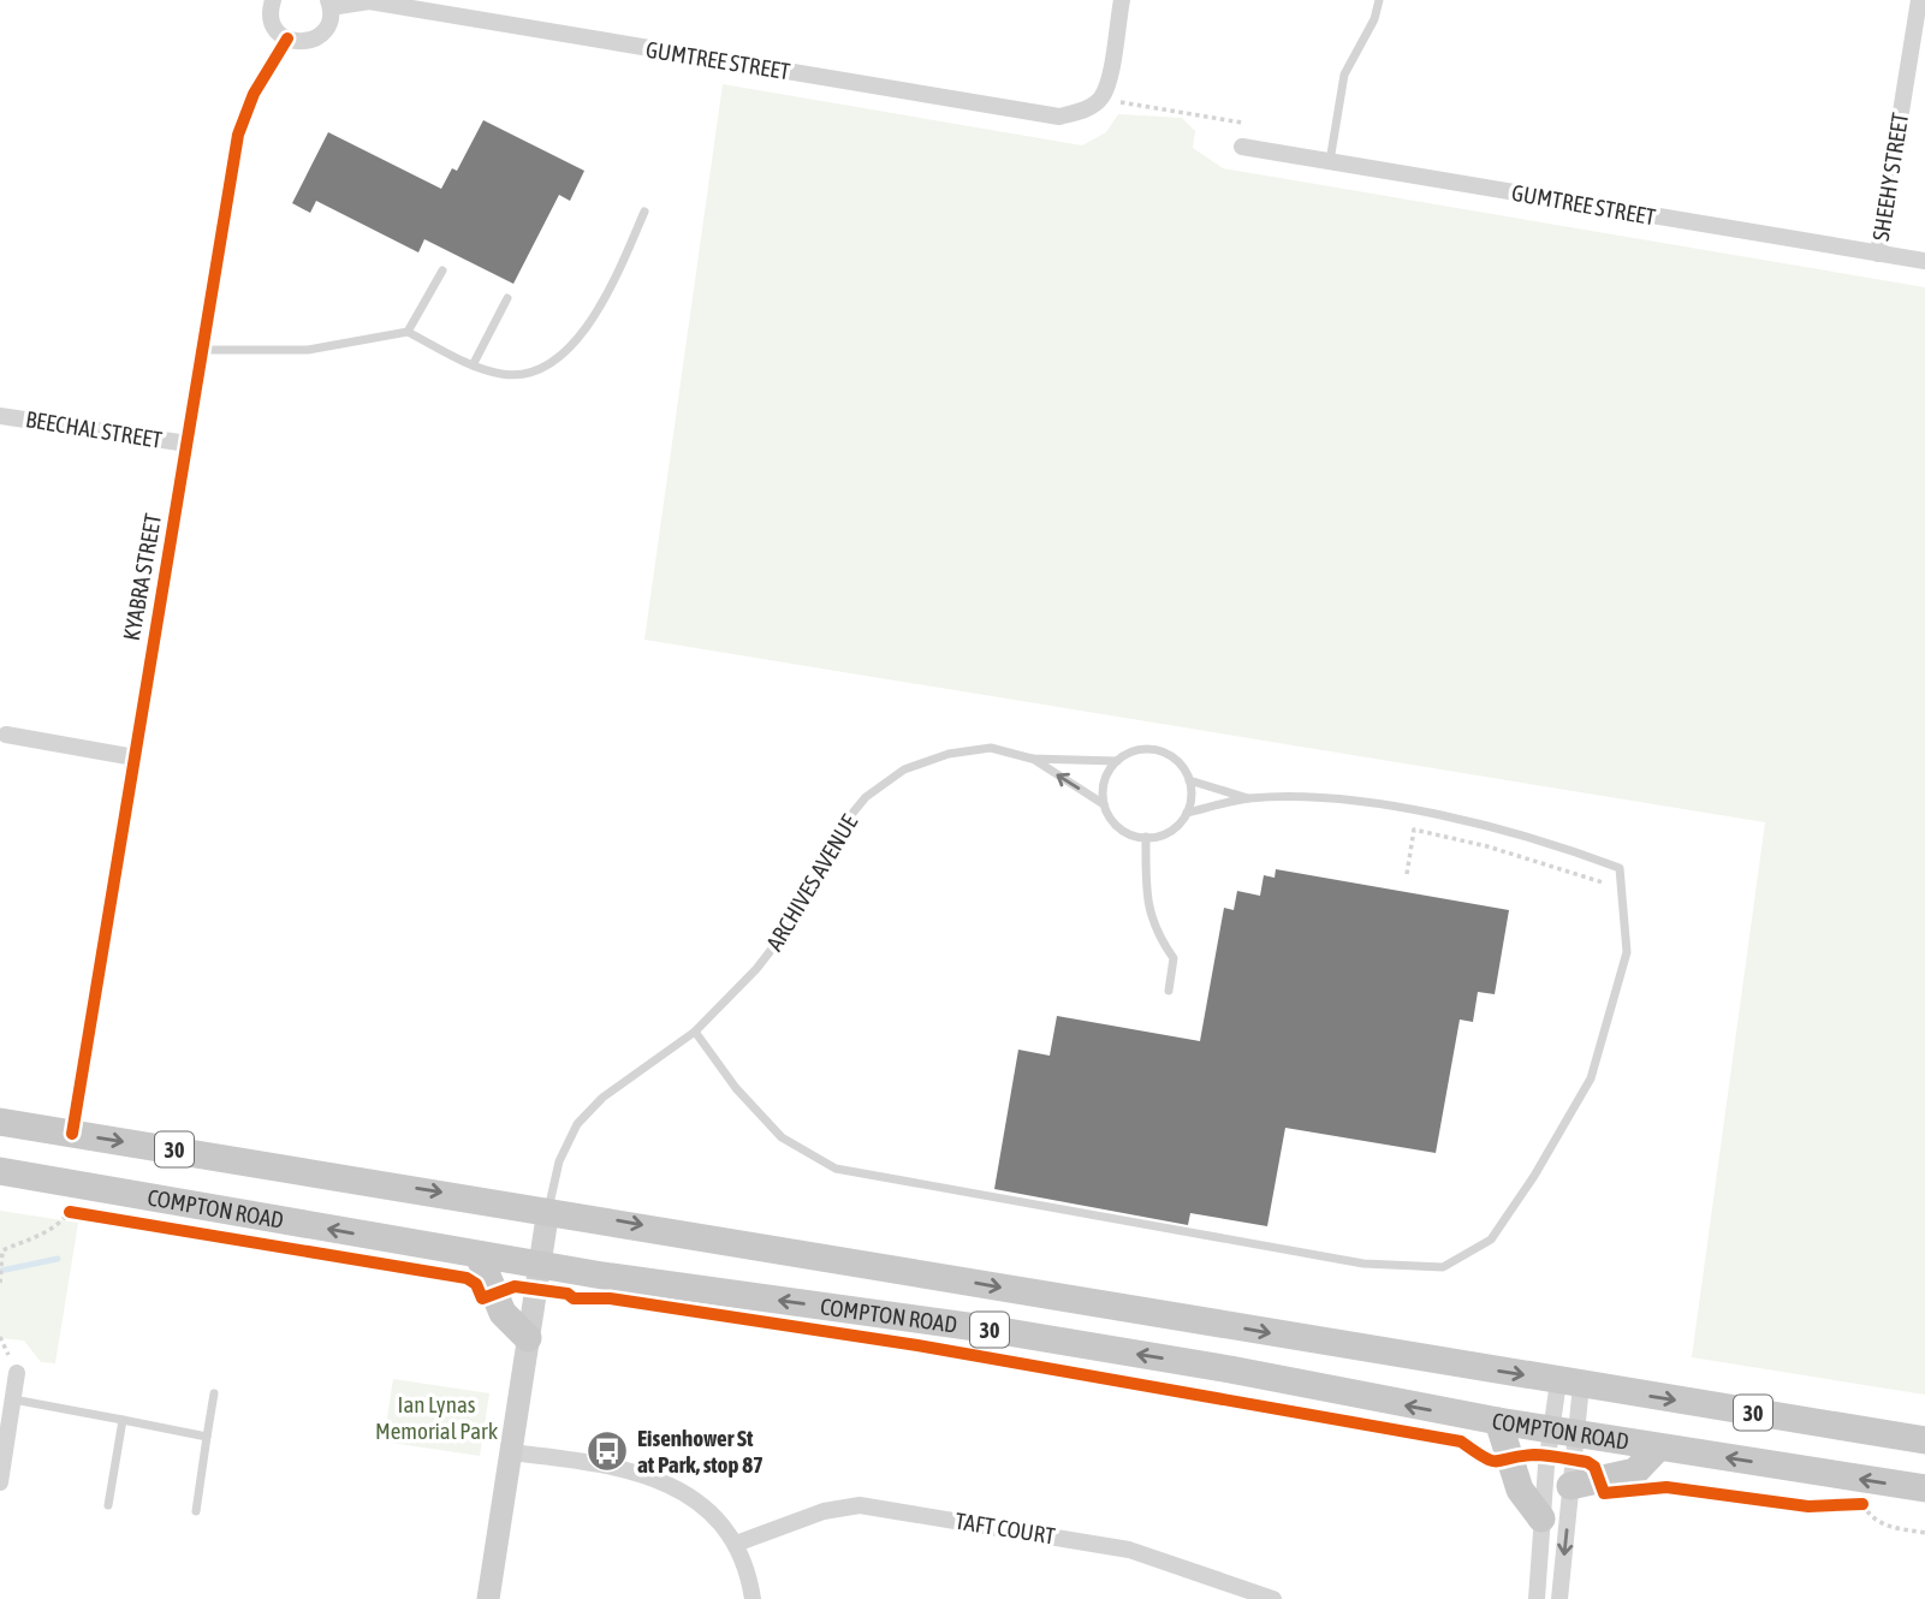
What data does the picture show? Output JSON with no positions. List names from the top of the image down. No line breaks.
{"streets":{"main road":["30","COMPTON ROAD"],"street":["GUMTREE STREET","SHEEHY STREET","BEECHAL STREET","KYABRA STREET","TAFT COURT"],"lane":["ARCHIVES AVENUE"]},"crossings":[["GUMTREE STREET","SHEEHY STREET"],["BEECHAL STREET","KYABRA STREET"],["KYABRA STREET","COMPTON ROAD"],["ARCHIVES AVENUE","COMPTON ROAD"]],"parks":["Ian Lynas Memorial Park"],"places":{"bus stop":["Eisenhower St at Park, stop 87"]}}
